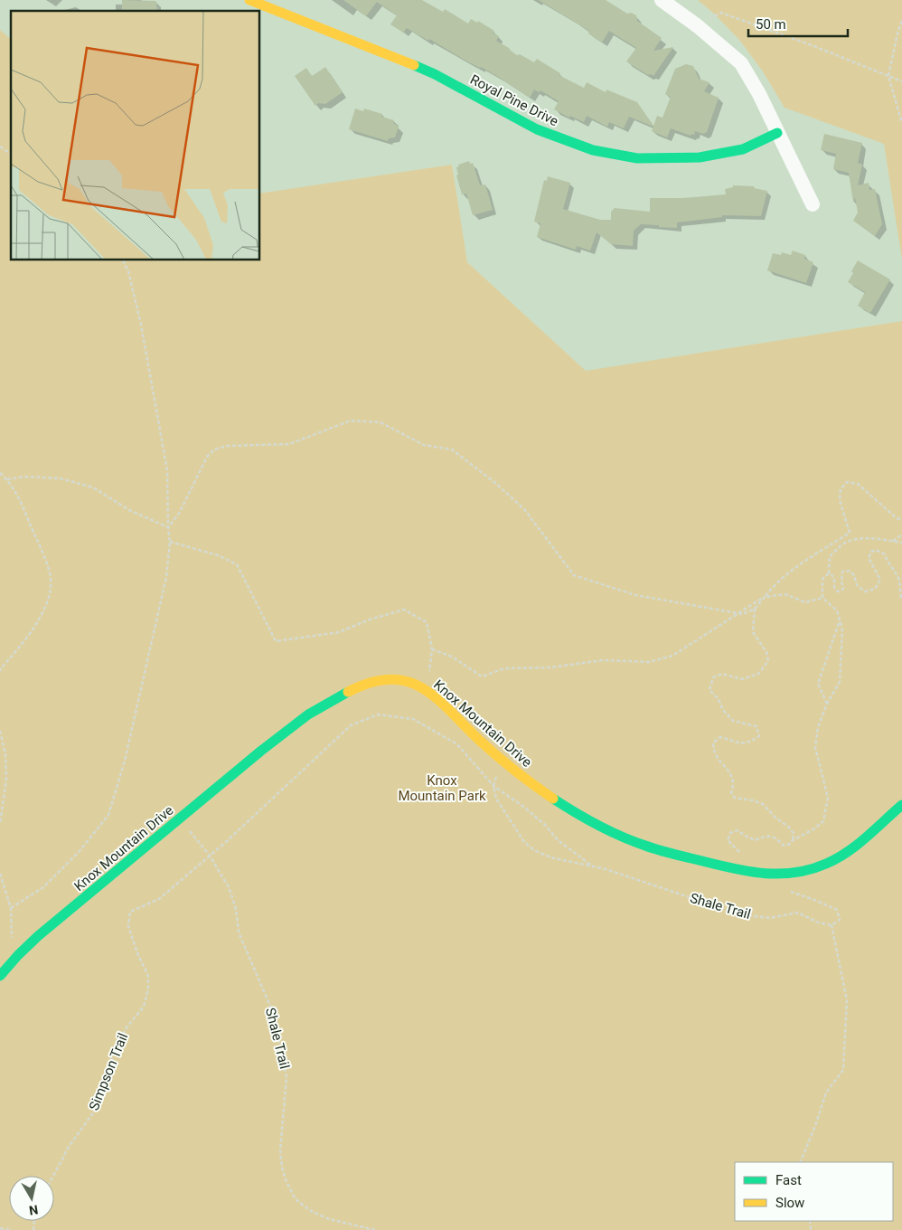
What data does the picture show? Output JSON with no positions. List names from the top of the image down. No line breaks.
{"streets":{"street":["Royal Pine Drive","Knox Mountain Drive"],"path":["Shale Trail","Simpson Trail"]},"crossings":[["Knox Mountain Drive","Shale Trail"],["Shale Trail","Simpson Trail"]],"parks":["Knox Mountain Park"],"legend":["Fast","Slow"],"scale_bar":"50 m","north":"bottom"}
